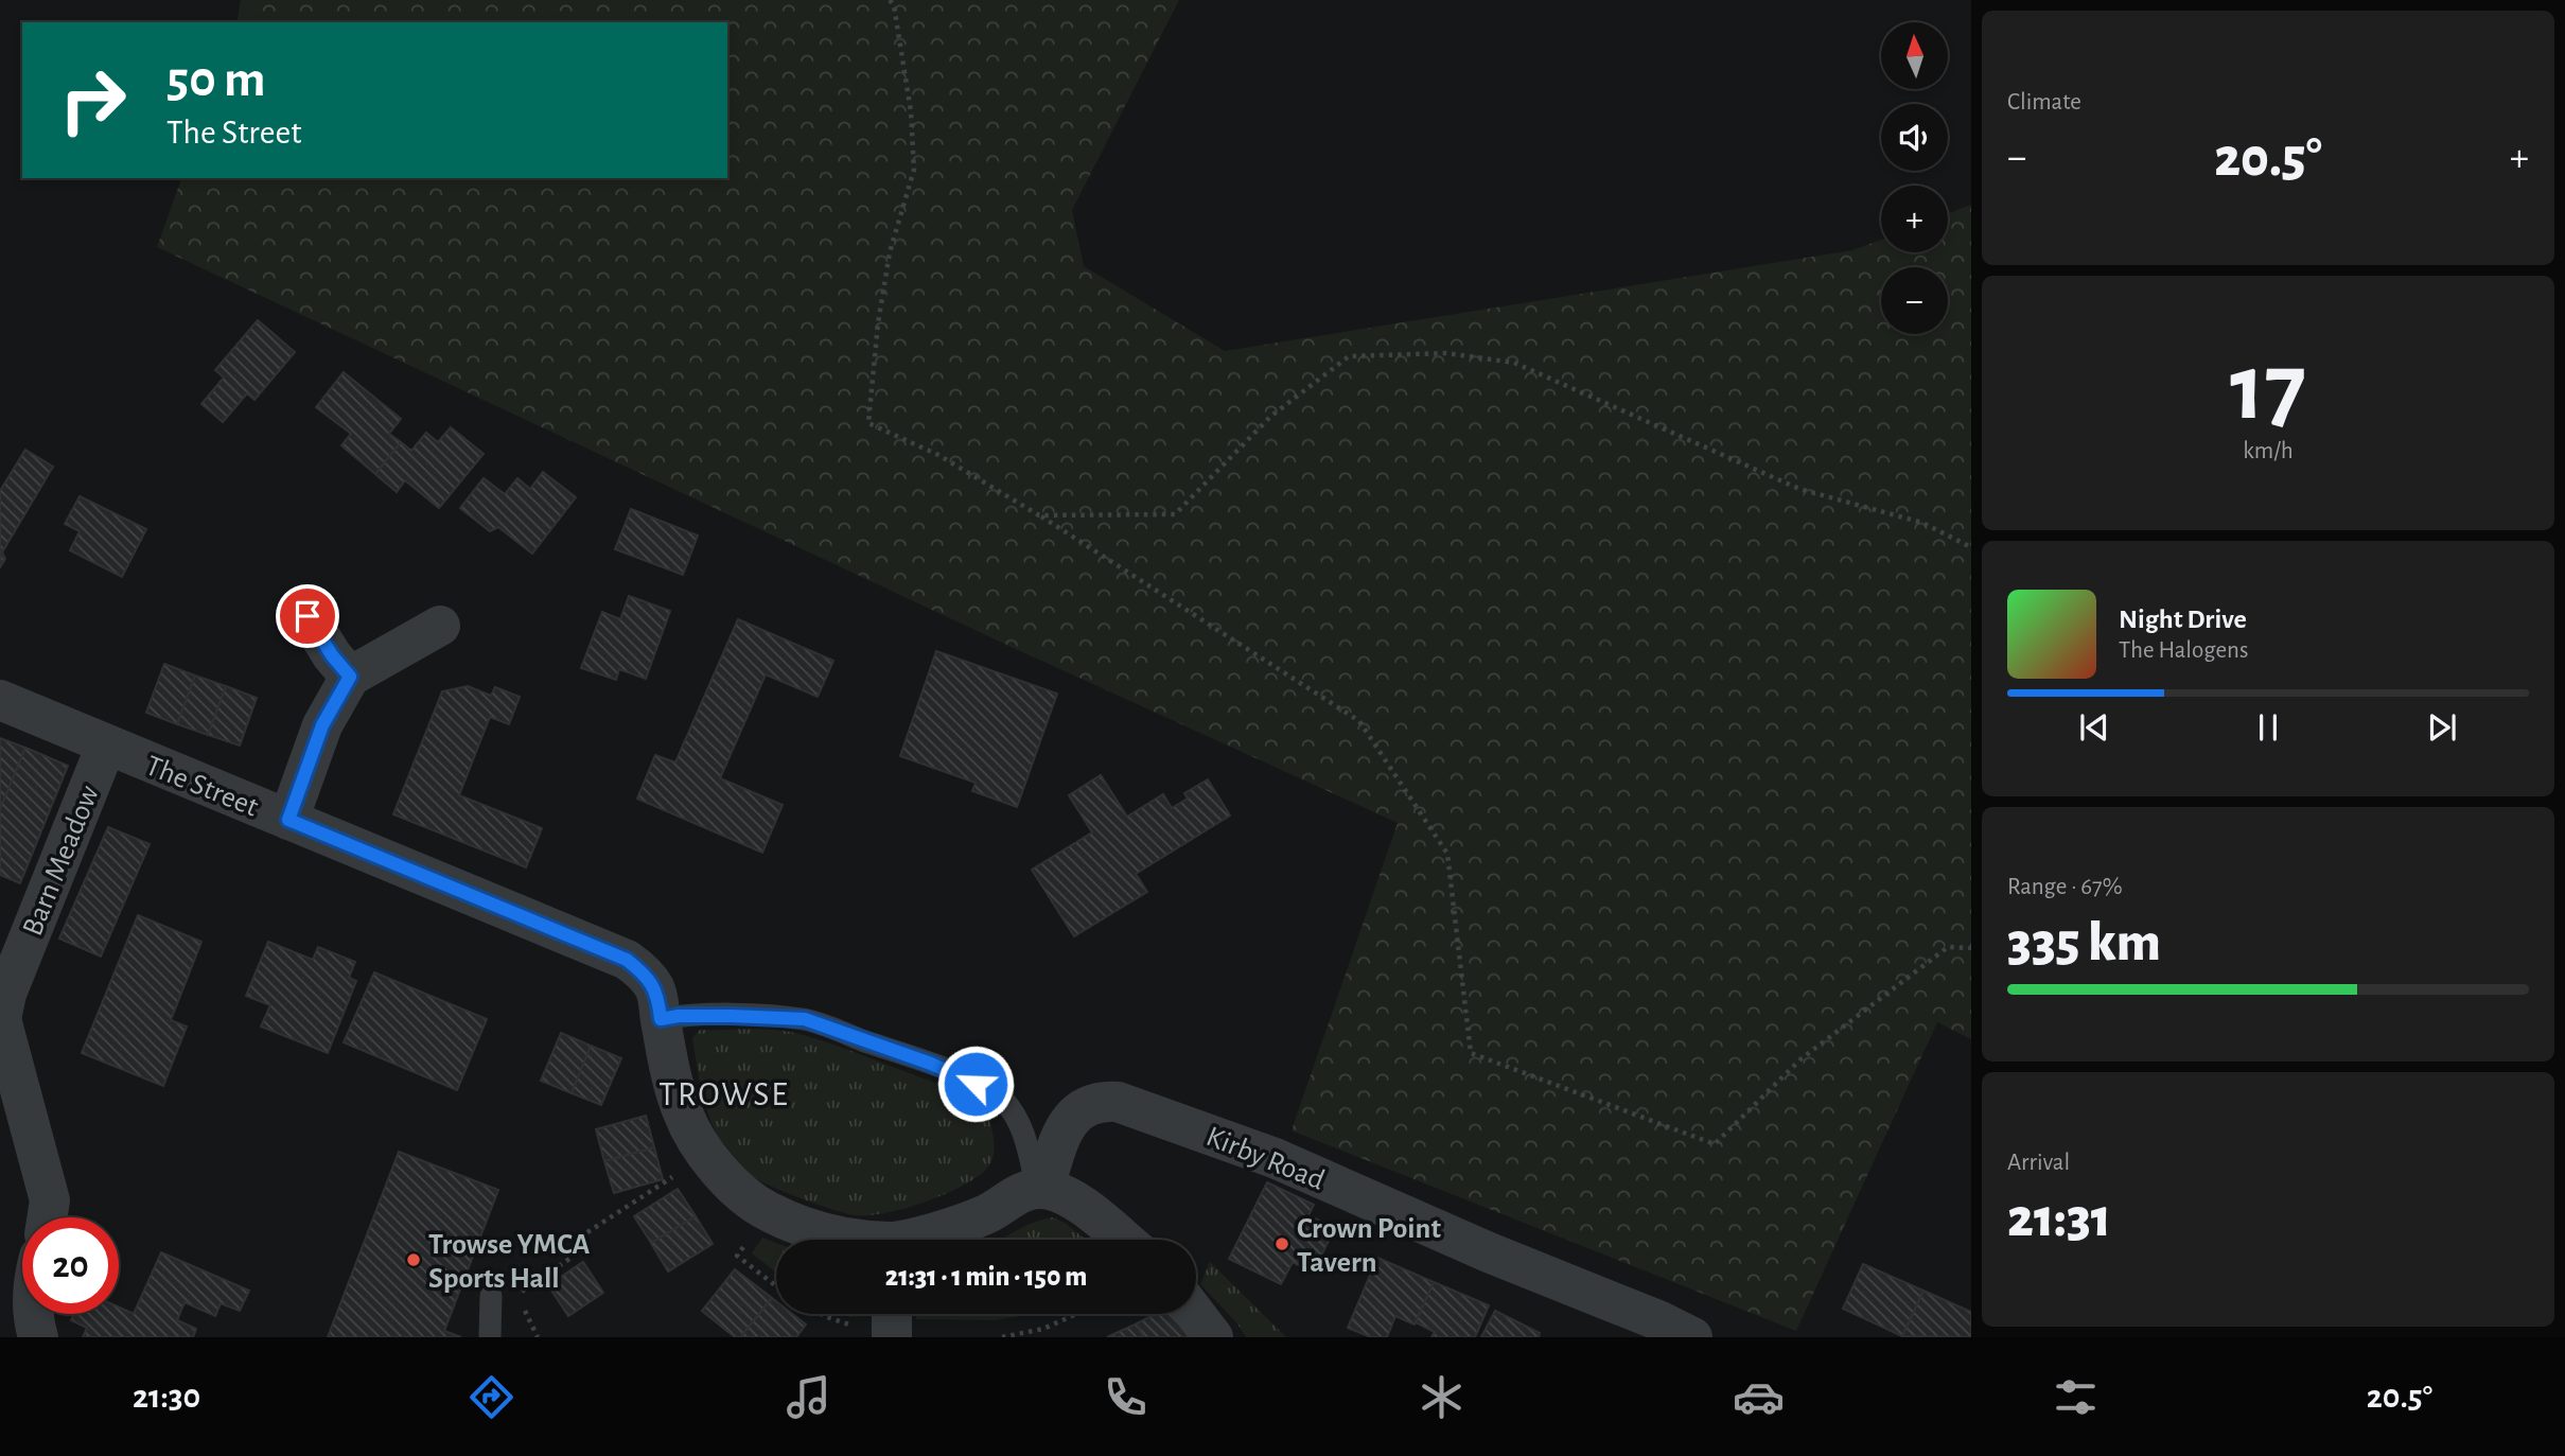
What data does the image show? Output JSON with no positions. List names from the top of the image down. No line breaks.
{"streets":{"street":["The Street","Barn Meadow","Kirby Road"]},"crossings":[["The Street","Barn Meadow"]],"districts":["TROWSE"],"places":["Crown Point Tavern","Trowse YMCA Sports Hall"],"north":"top","page":{"tile":["Climate",["17","km/h"],["Range · 67%","335 km"],["Arrival","21:31"]],"map_buttons":["+","−"],"turn":["50 m","The Street"],"heat":["−","20.5°","+"],"song":["Night Drive","The Halogens"],"limit":"20","trip":"21:31 · 1 min · 150 m","tabs":["21:30","20.5°"]}}
